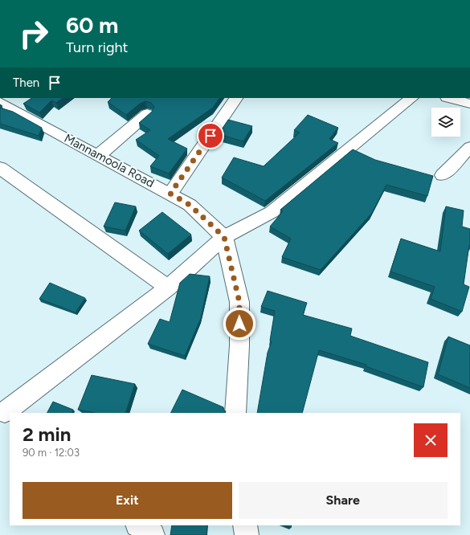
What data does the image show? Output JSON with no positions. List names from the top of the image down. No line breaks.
{"streets":{"street":["Mannamoola Road"]},"page":{"turn":["60 m","Turn right"],"then":"Then","heading":["2 min","90 m · 12:03"],"buttons":["Exit","Share"]}}
